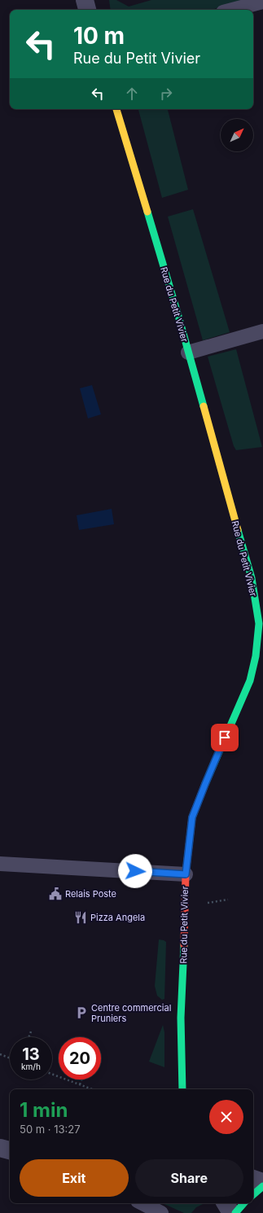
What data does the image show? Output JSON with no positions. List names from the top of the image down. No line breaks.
{"streets":{"street":["Rue du Petit Vivier"]},"places":{"public building":["Relais Poste"],"restaurant":["Pizza Angela"],"parking":["Centre commercial Pruniers"]},"north":"top right","page":{"turn":["10 m","Rue du Petit Vivier"],"speed":"13 km/h","limit":"20","heading":["1 min","50 m · 13:27"],"buttons":["Exit","Share"]}}
